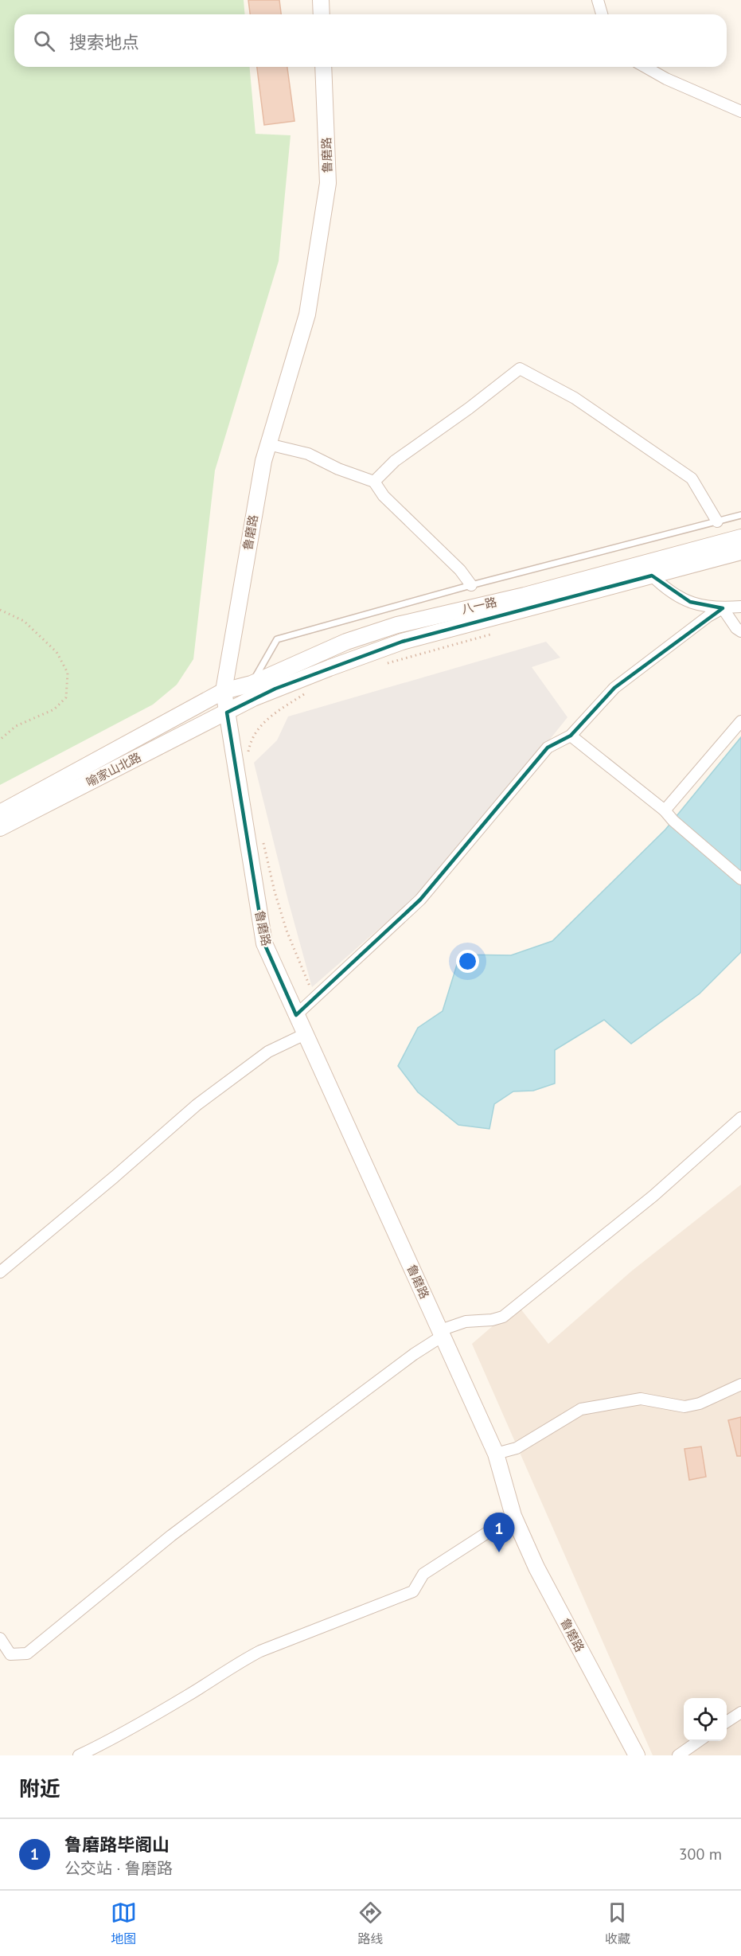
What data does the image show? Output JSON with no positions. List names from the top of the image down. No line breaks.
{"streets":{"main road":["鲁磨路","八一路","喻家山北路"]},"crossings":[["鲁磨路","八一路"],["鲁磨路","喻家山北路"],["八一路","喻家山北路"]],"page":{"search":"搜索地点","pins":"1","heading":"附近","list":[{"mark":"1","name":"鲁磨路毕阁山","note":"公交站 · 鲁磨路","value":"300 m"}],"nav":["地图","路线","收藏"]}}
